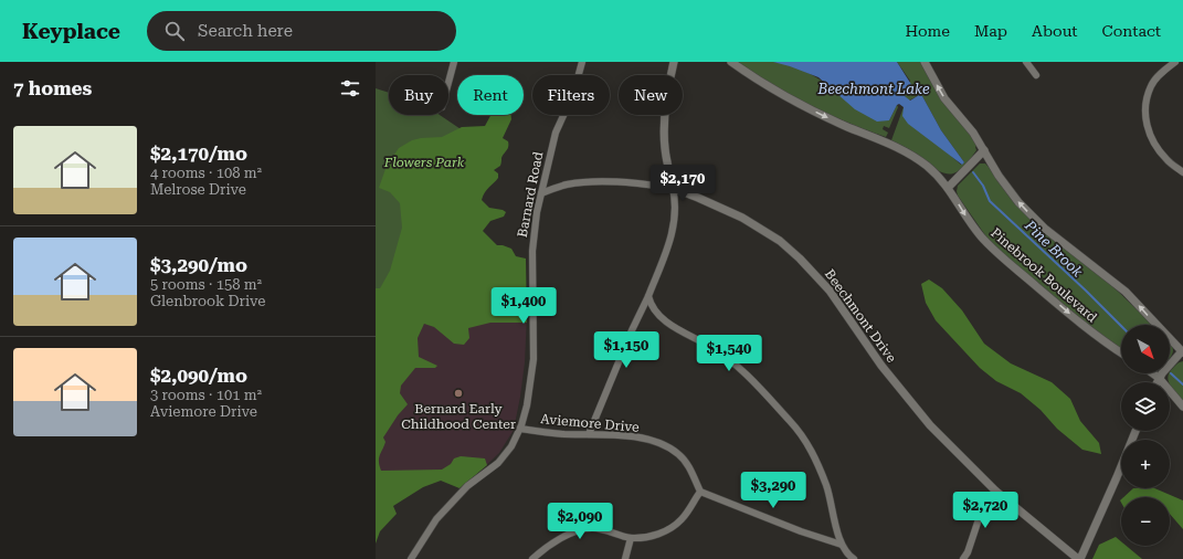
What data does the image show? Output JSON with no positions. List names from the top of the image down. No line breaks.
{"streets":{"street":["Barnard Road","Pinebrook Boulevard","Beechmont Drive","Aviemore Drive"]},"crossings":[["Barnard Road","Aviemore Drive"]],"water":["Beechmont Lake","Pine Brook"],"parks":["Flowers Park"],"places":["Bernard Early Childhood Center"],"north":"bottom right","page":{"header":"Keyplace","search":"Search here","nav":["Home","Map","About","Contact"],"heading":"7 homes","chip":["Buy","Rent","Filters","New"],"list":[{"name":"$2,170/mo","note":"4 rooms · 108 m² · Melrose Drive"},{"name":"$3,290/mo","note":"5 rooms · 158 m² · Glenbrook Drive"},{"name":"$2,090/mo","note":"3 rooms · 101 m² · Aviemore Drive"}],"price":["$2,170","$1,400","$1,150","$1,540","$3,290","$2,720","$2,090"],"map_buttons":["+","−"]}}
